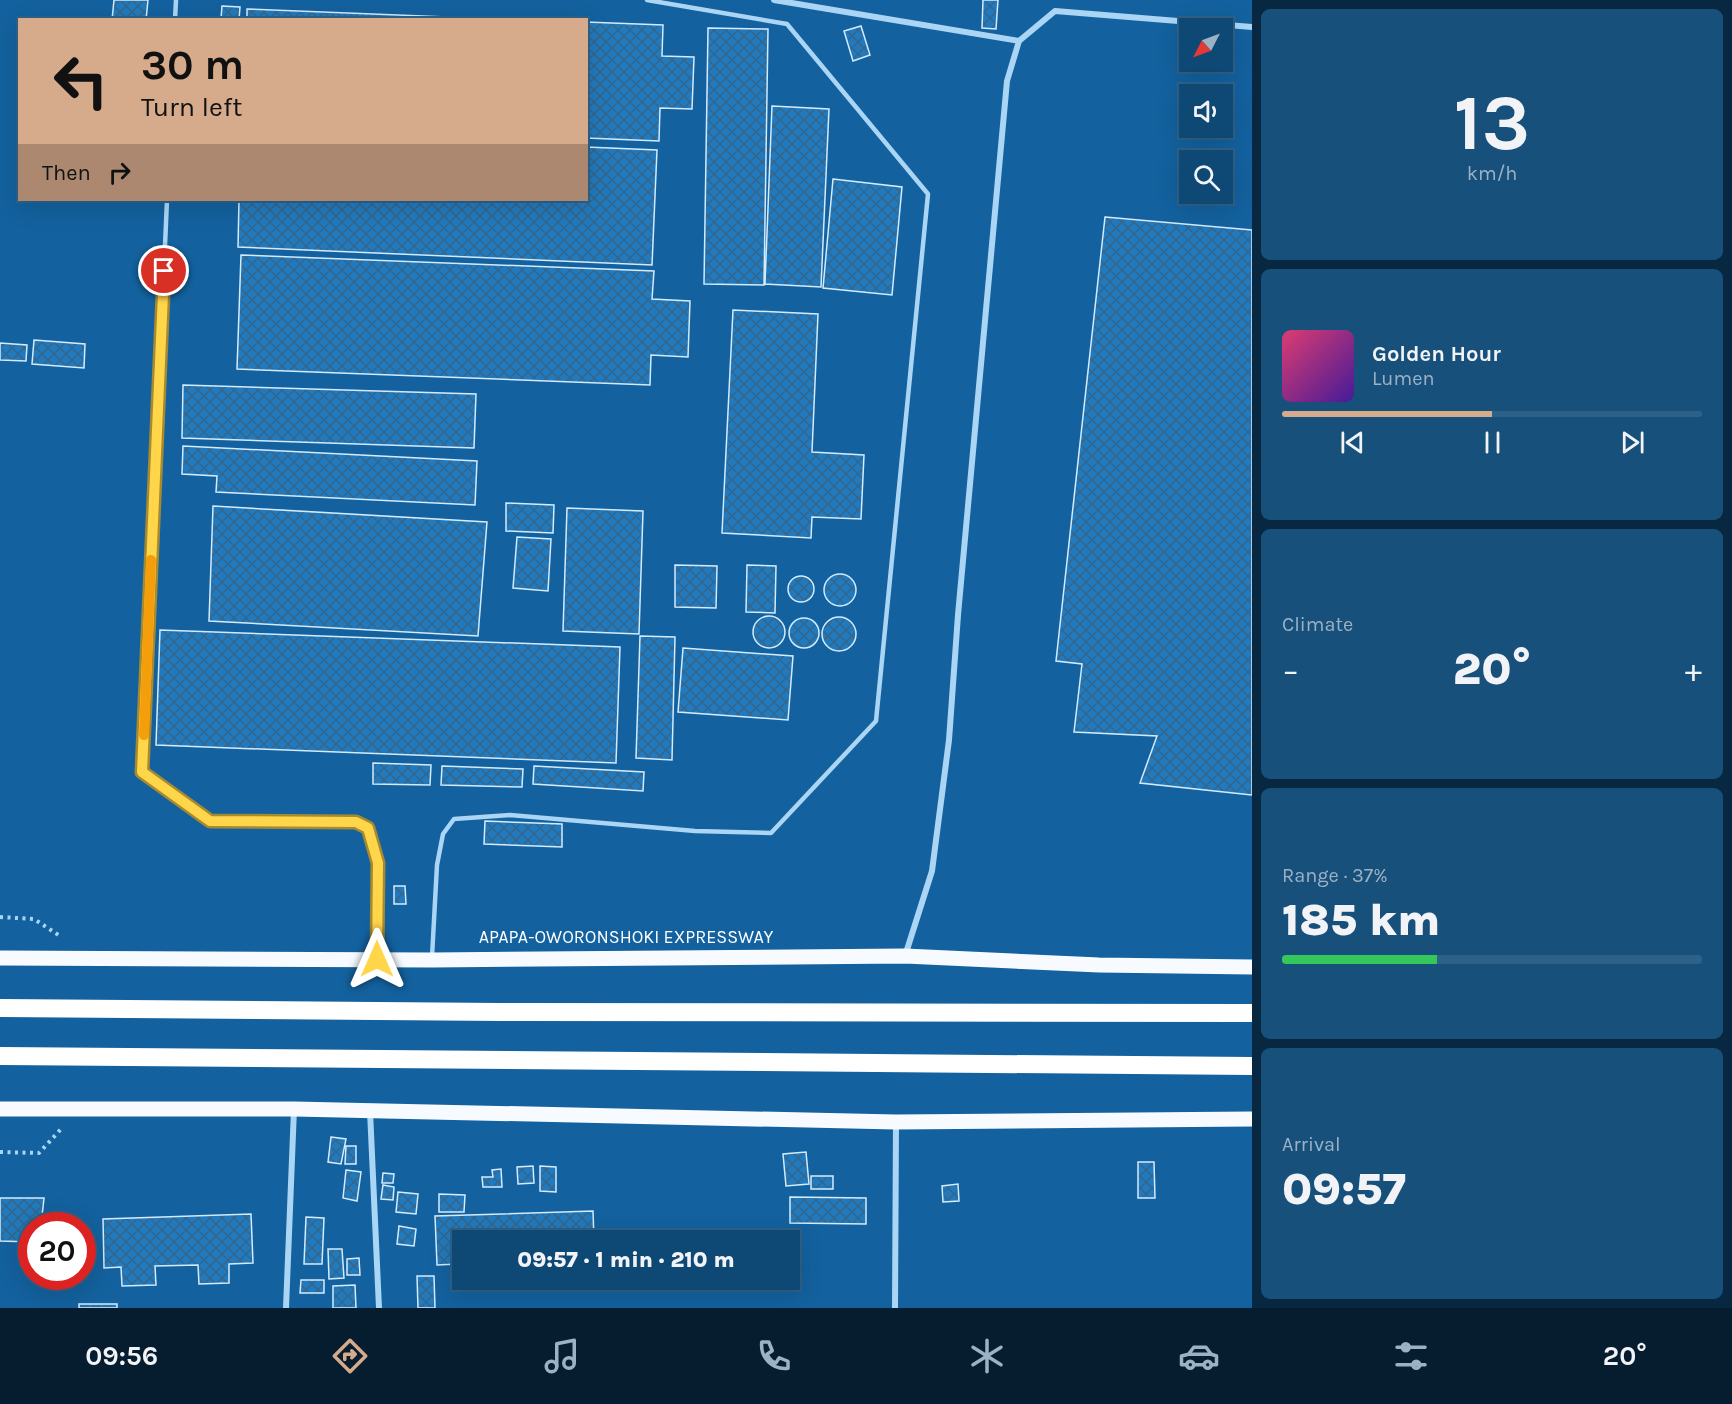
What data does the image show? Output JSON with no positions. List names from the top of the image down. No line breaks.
{"streets":{"main road":["APAPA-OWORONSHOKI EXPRESSWAY"]},"north":"bottom left","page":{"tile":[["13","km/h"],"Climate",["Range · 37%","185 km"],["Arrival","09:57"]],"turn":["30 m","Turn left"],"then":"Then","song":["Golden Hour","Lumen"],"heat":["−","20°","+"],"limit":"20","trip":"09:57 · 1 min · 210 m","tabs":["09:56","20°"]}}
